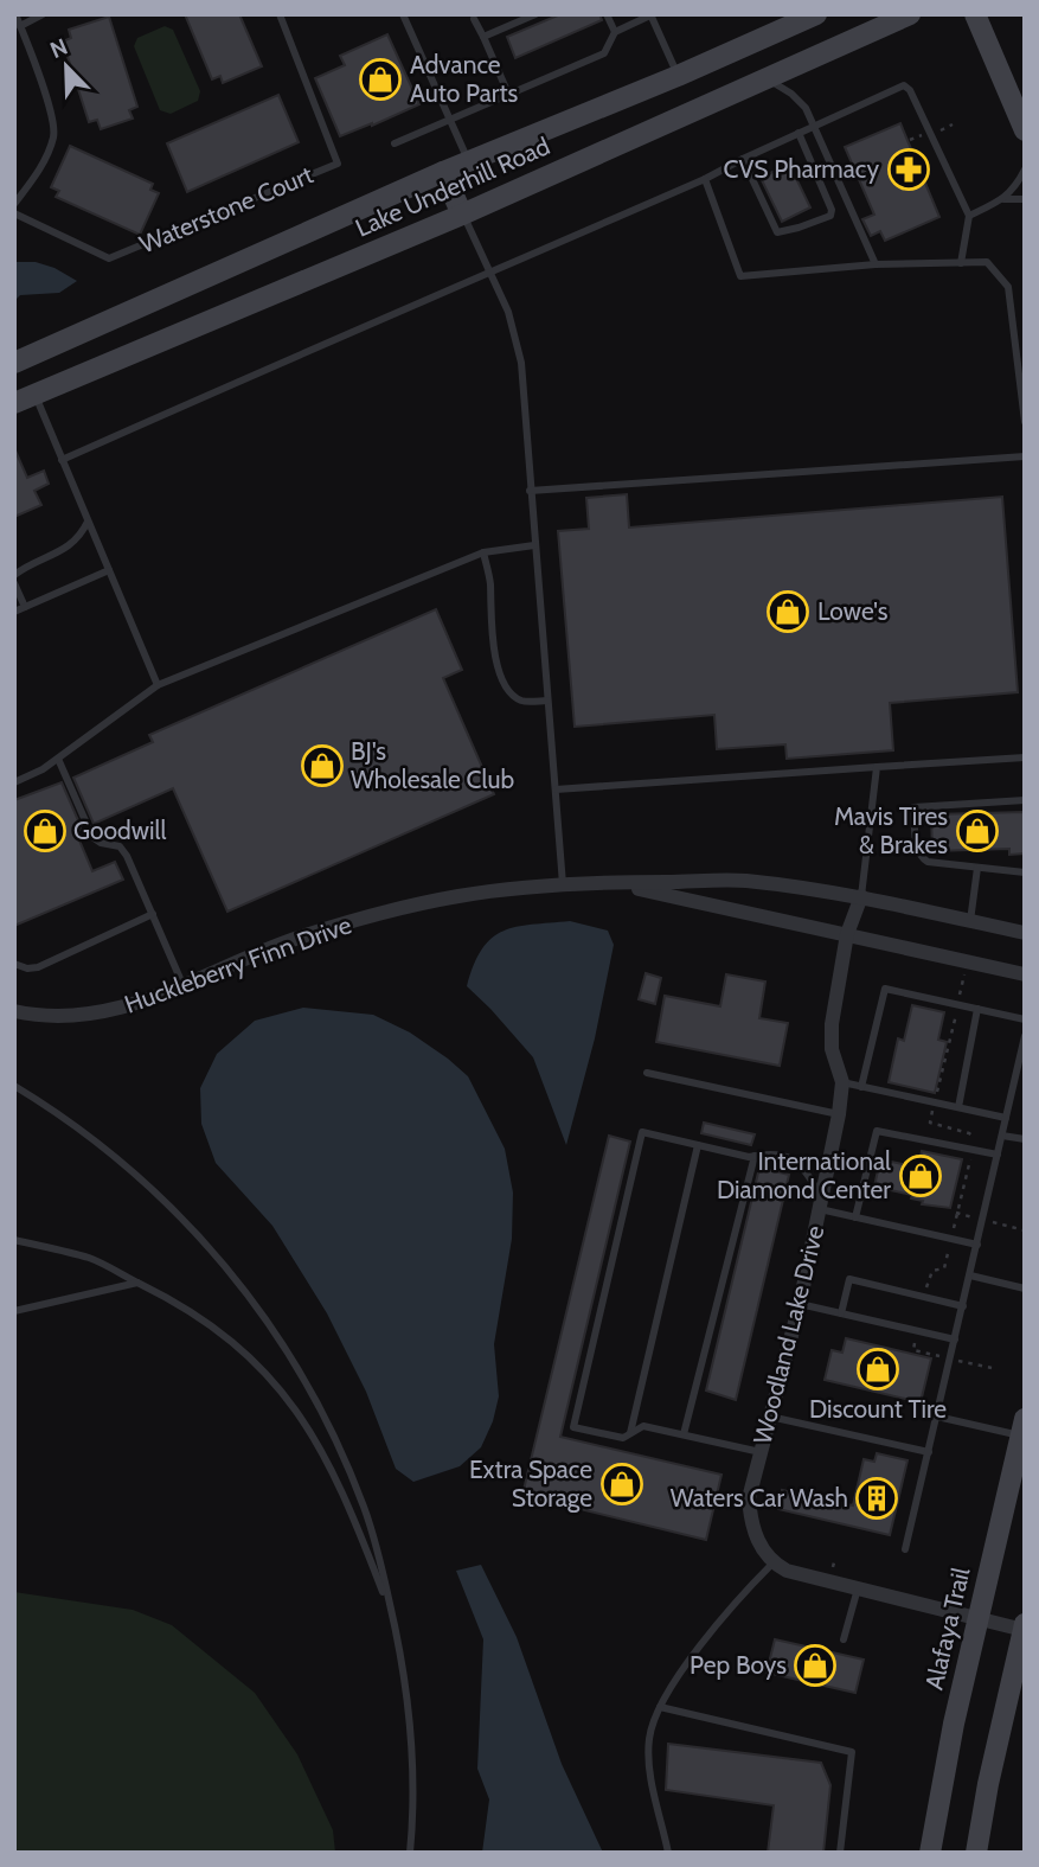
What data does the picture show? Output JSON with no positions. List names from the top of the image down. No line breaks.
{"streets":{"street":["Lake Underhill Road","Huckleberry Finn Drive","Woodland Lake Drive","Alafaya Trail"],"lane":["Waterstone Court"]},"crossings":[["Huckleberry Finn Drive","Woodland Lake Drive"]],"places":{"shop":["Advance Auto Parts","Lowe's","BJ's Wholesale Club","Goodwill","Mavis Tires & Brakes","International Diamond Center","Discount Tire","Extra Space Storage","Pep Boys"],"pharmacy":["CVS Pharmacy"],"building":["Waters Car Wash"]},"north":"top left"}
